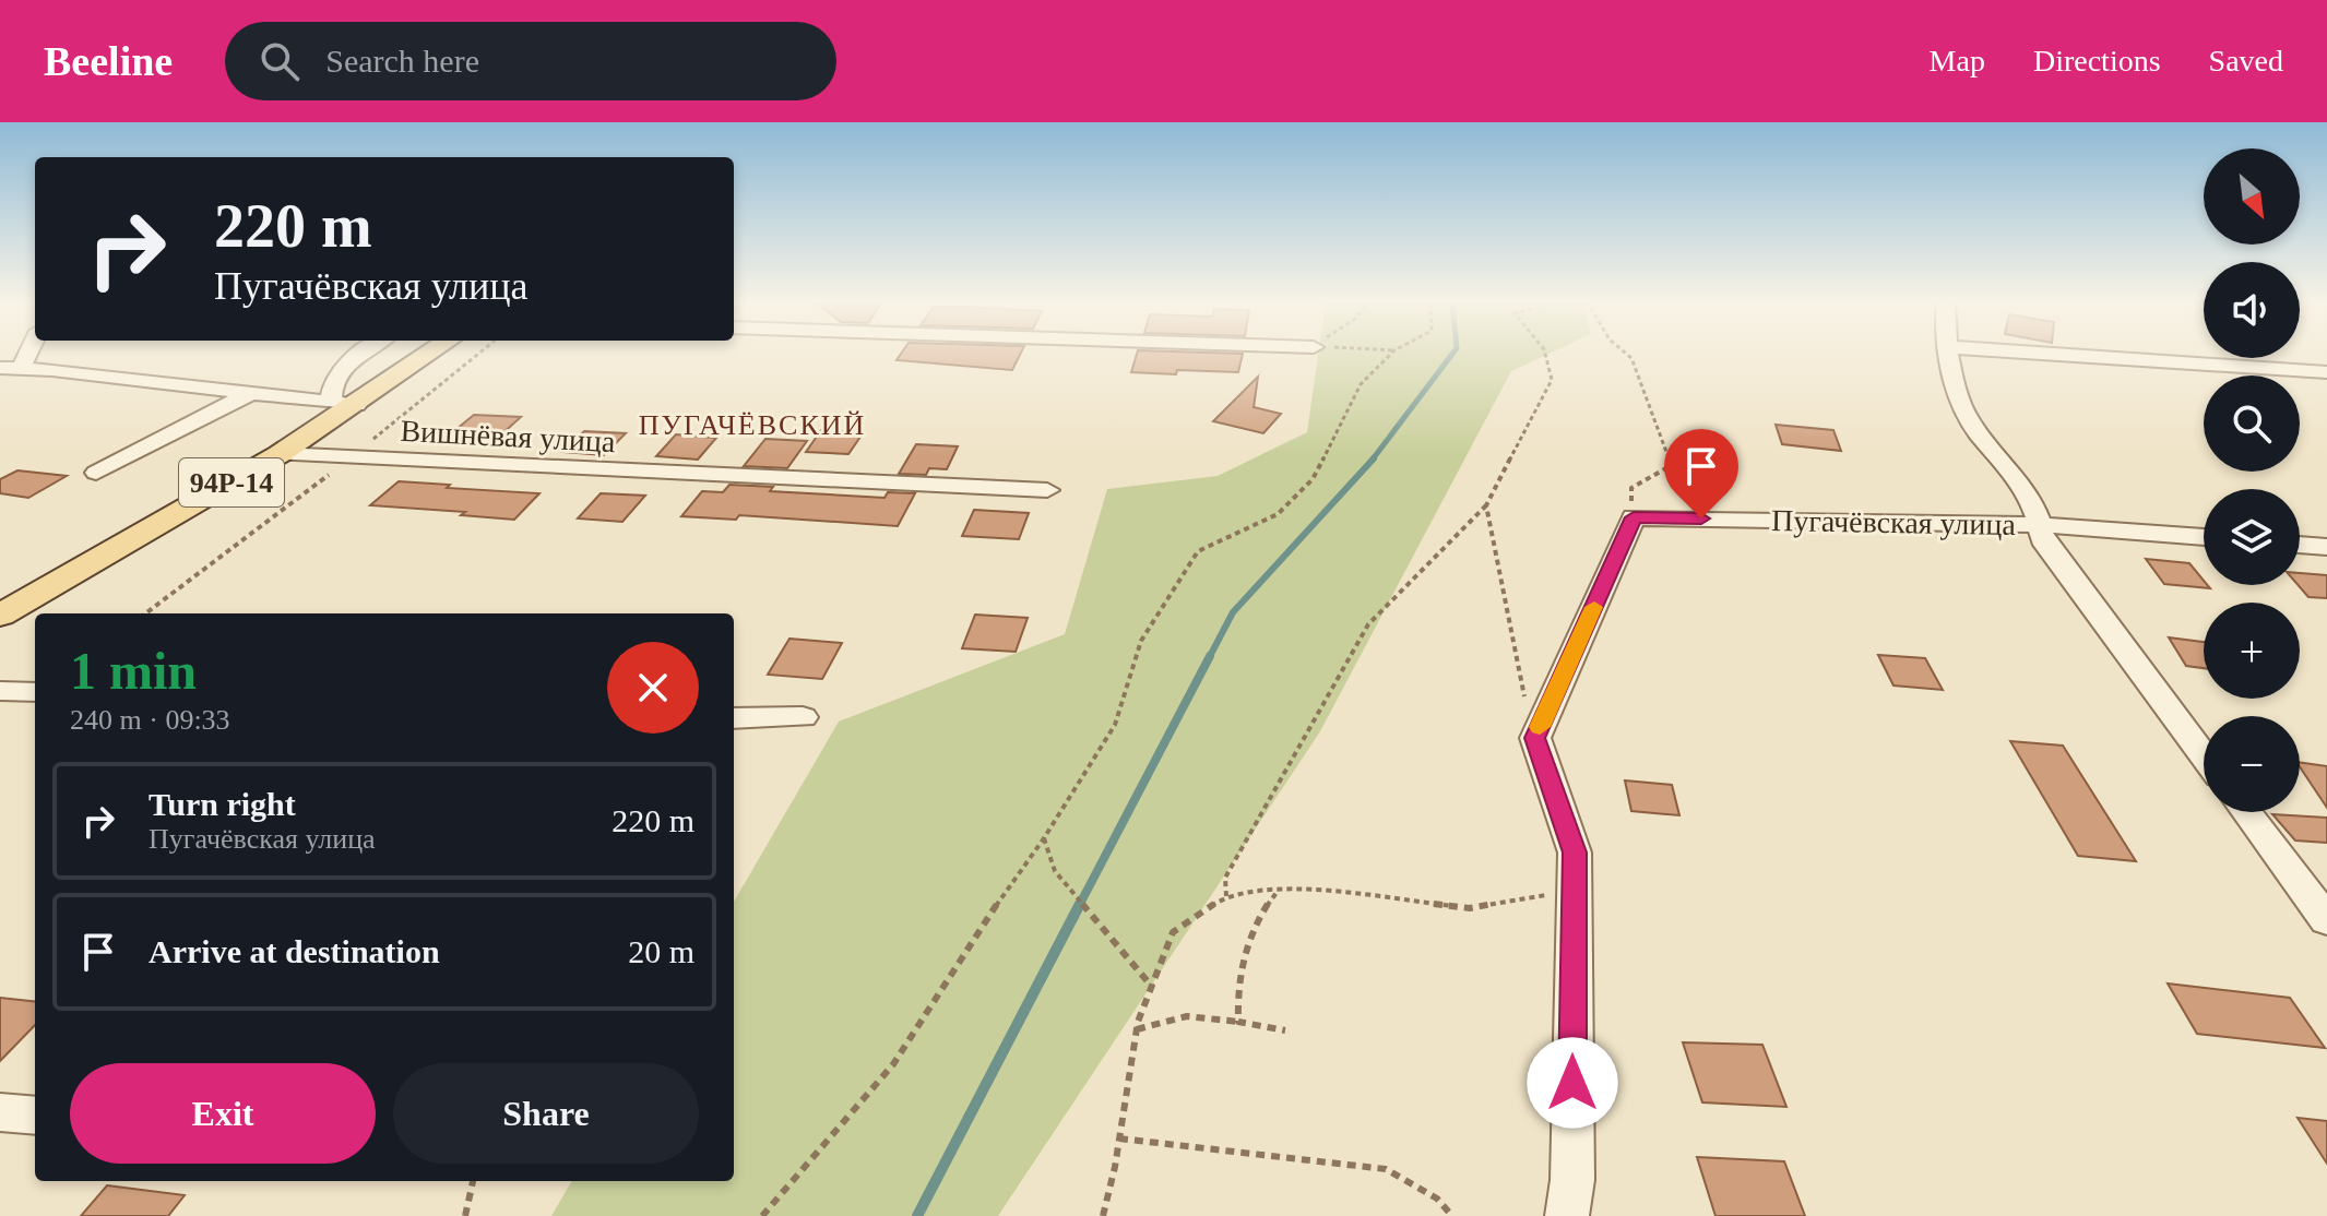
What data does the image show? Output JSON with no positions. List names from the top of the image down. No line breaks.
{"streets":{"main road":["94Р-14"],"street":["Вишнёвая улица","Пугачёвская улица"]},"crossings":[["Вишнёвая улица","94Р-14"]],"districts":["ПУГАЧЁВСКИЙ"],"north":"bottom right","page":{"header":"Beeline","search":"Search here","nav":["Map","Directions","Saved"],"map_buttons":["+","−"],"turn":["220 m","Пугачёвская улица"],"heading":["1 min","240 m · 09:33"],"list":[{"name":"Turn right","note":"Пугачёвская улица","value":"220 m"},{"name":"Arrive at destination","value":"20 m"}],"buttons":["Exit","Share"]}}
